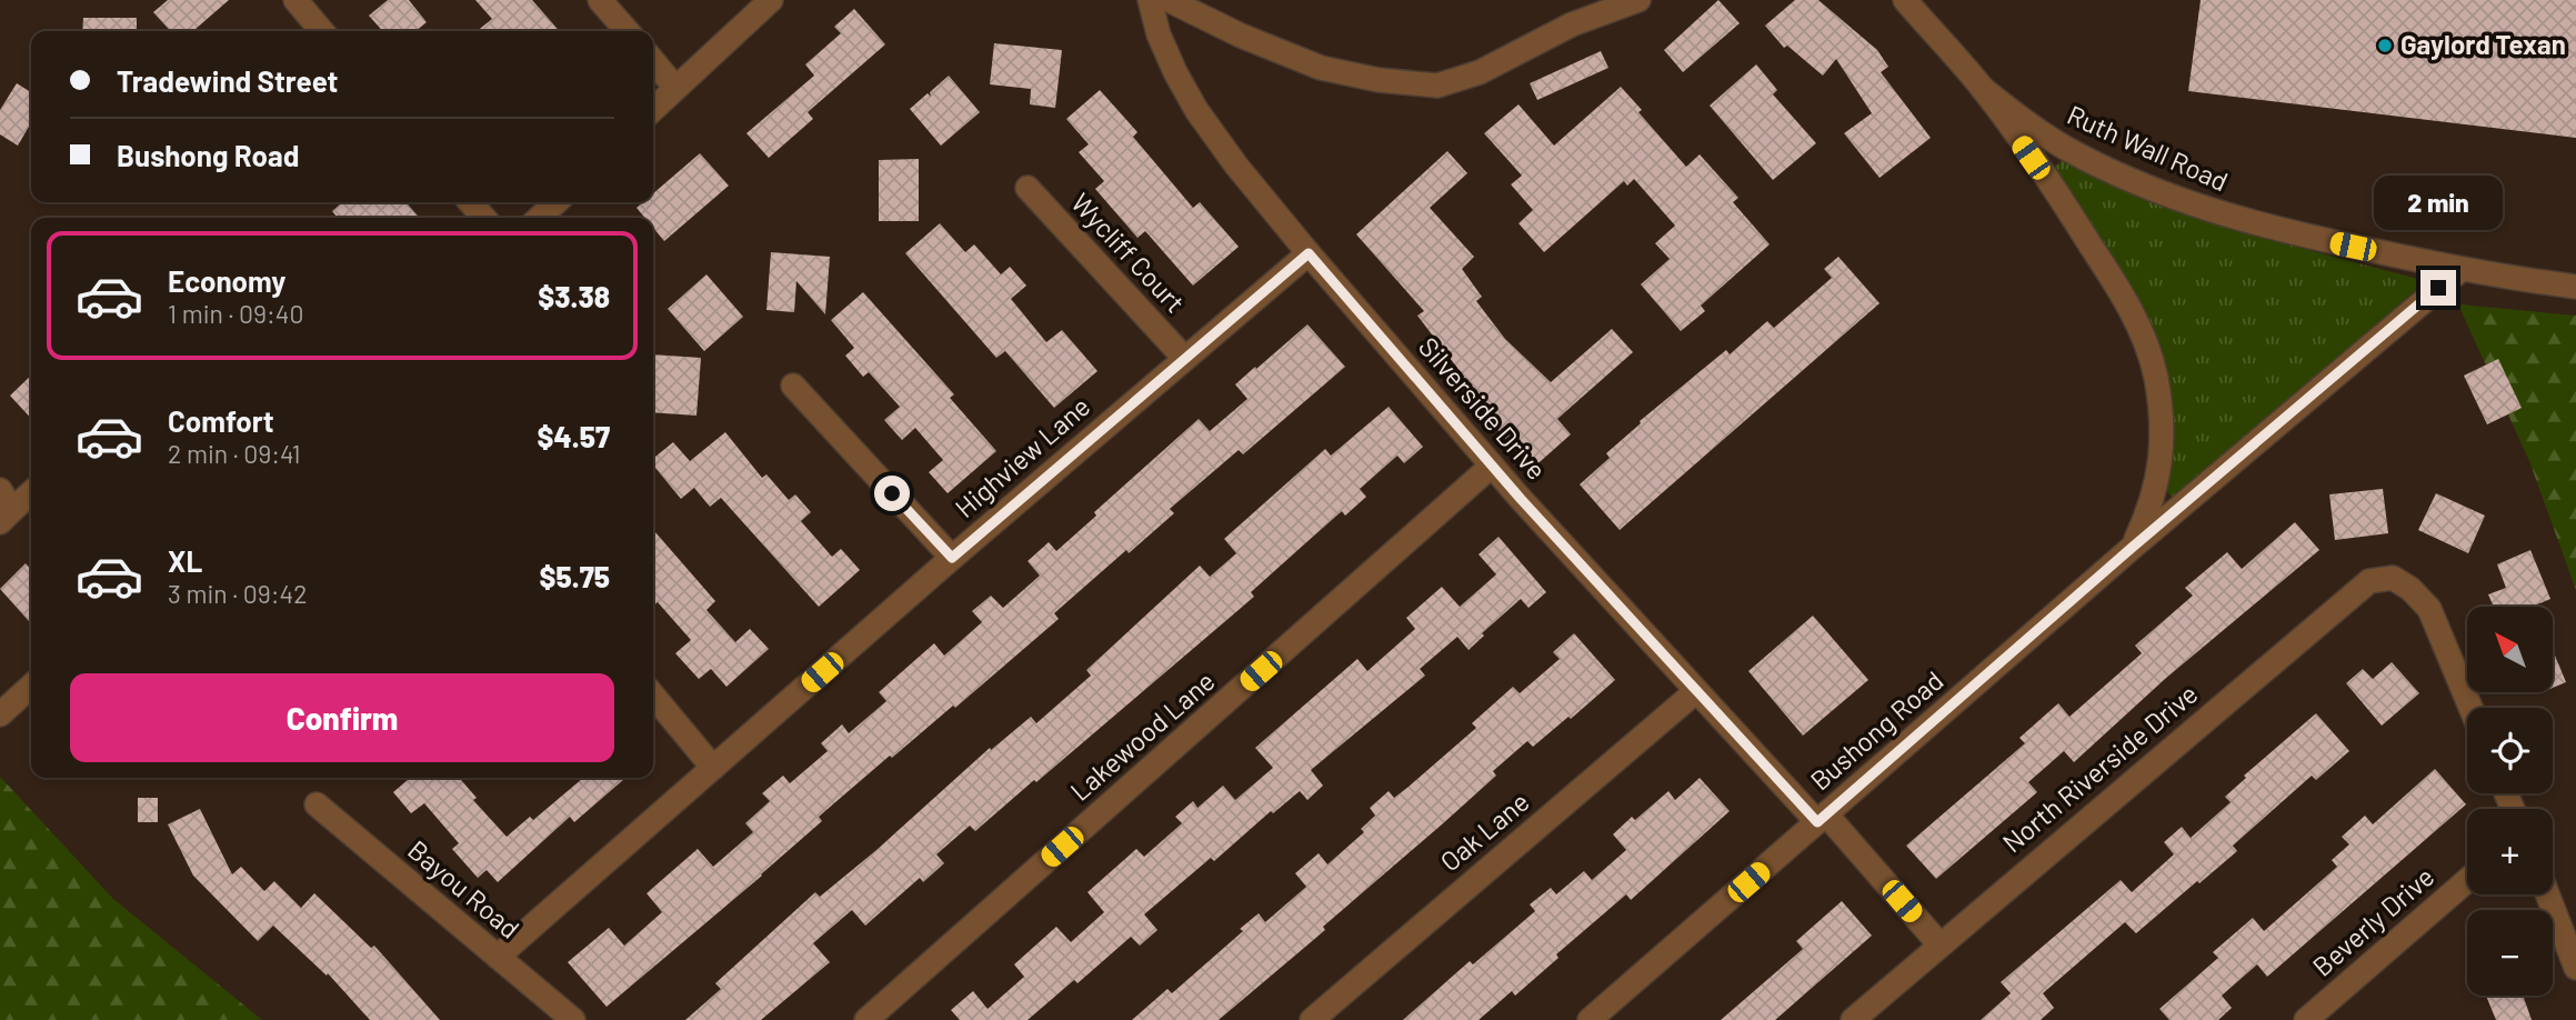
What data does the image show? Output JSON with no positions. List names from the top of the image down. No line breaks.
{"streets":{"street":["Ruth Wall Road","Wycliff Court","Silverside Drive","Highview Lane","Bushong Road","Lakewood Lane","North Riverside Drive","Oak Lane","Bayou Road","Beverly Drive"]},"crossings":[["Ruth Wall Road","Bushong Road"],["Wycliff Court","Highview Lane"],["Silverside Drive","Highview Lane"],["Silverside Drive","Bushong Road"],["Silverside Drive","Lakewood Lane"],["Silverside Drive","North Riverside Drive"],["Silverside Drive","Oak Lane"],["Highview Lane","Bayou Road"]],"places":["Gaylord Texan"],"north":"top left","page":{"banner":["Tradewind Street","Bushong Road"],"bubble":"2 min","list":[{"name":"Economy","note":"1 min · 09:40","value":"$3.38"},{"name":"Comfort","note":"2 min · 09:41","value":"$4.57"},{"name":"XL","note":"3 min · 09:42","value":"$5.75"}],"map_buttons":["+","−"],"buttons":"Confirm"}}
